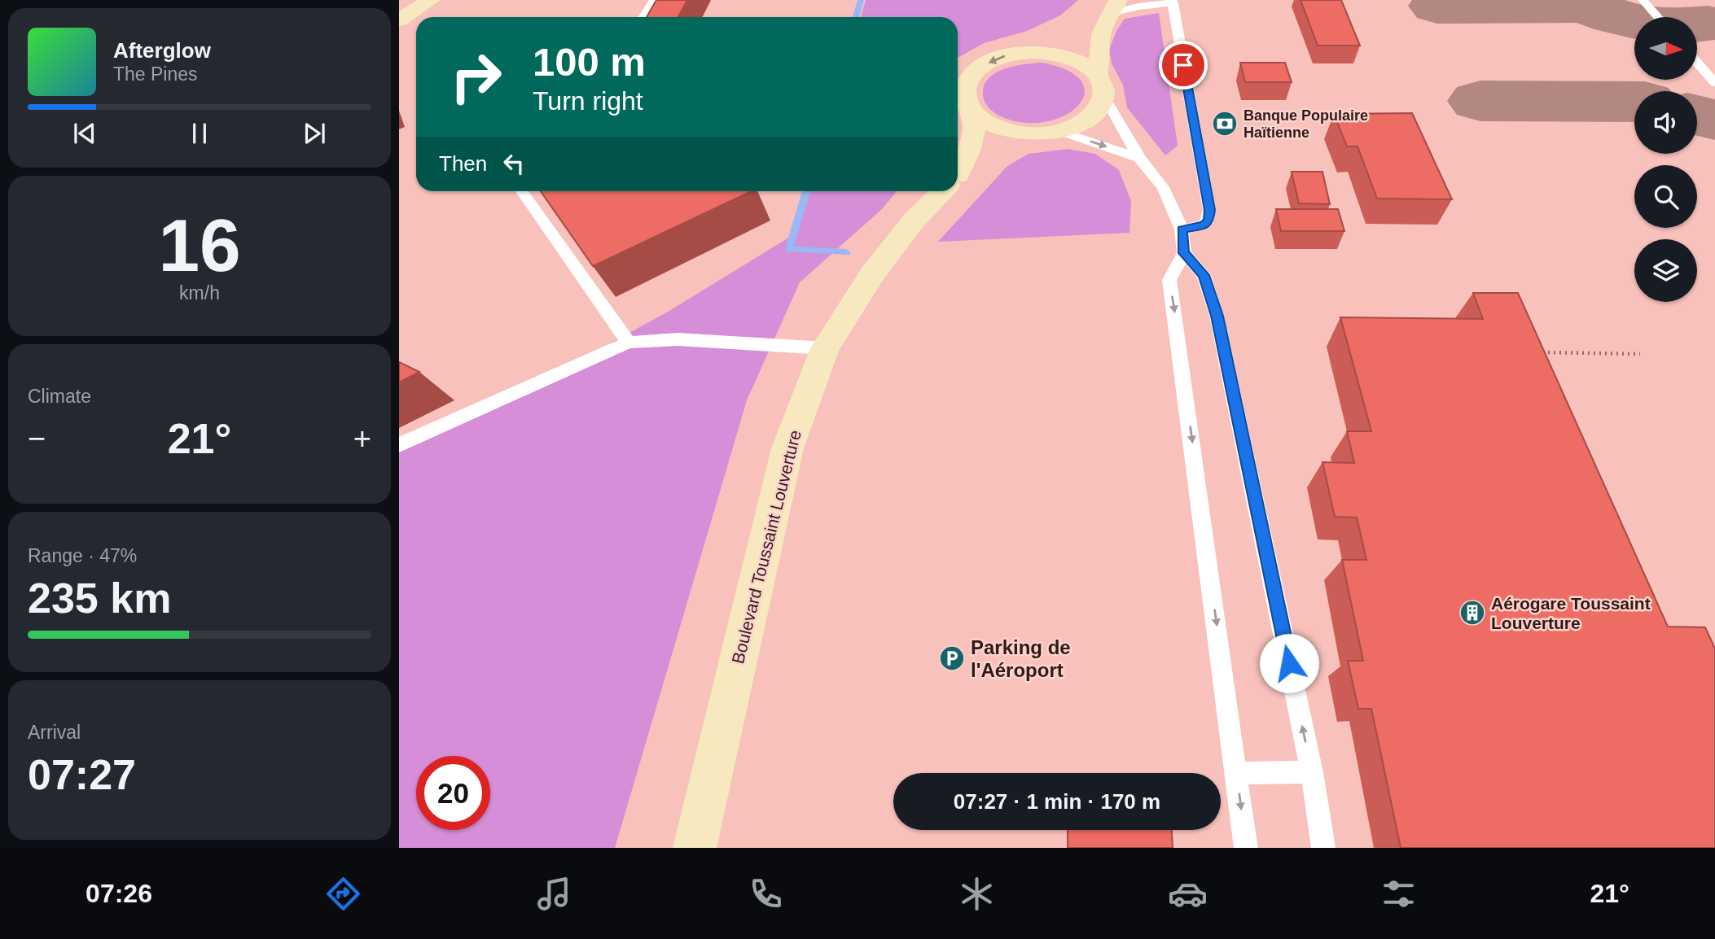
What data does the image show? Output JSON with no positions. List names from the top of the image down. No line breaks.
{"streets":{"main road":["Boulevard Toussaint Louverture"]},"places":{"bank":["Banque Populaire Haïtienne"],"building":["Aérogare Toussaint Louverture"],"parking":["Parking de l'Aéroport"]},"north":"right","page":{"turn":["100 m","Turn right"],"song":["Afterglow","The Pines"],"then":"Then","tile":[["16","km/h"],"Climate",["Range · 47%","235 km"],["Arrival","07:27"]],"heat":["−","21°","+"],"limit":"20","trip":"07:27 · 1 min · 170 m","tabs":["07:26","21°"]}}
